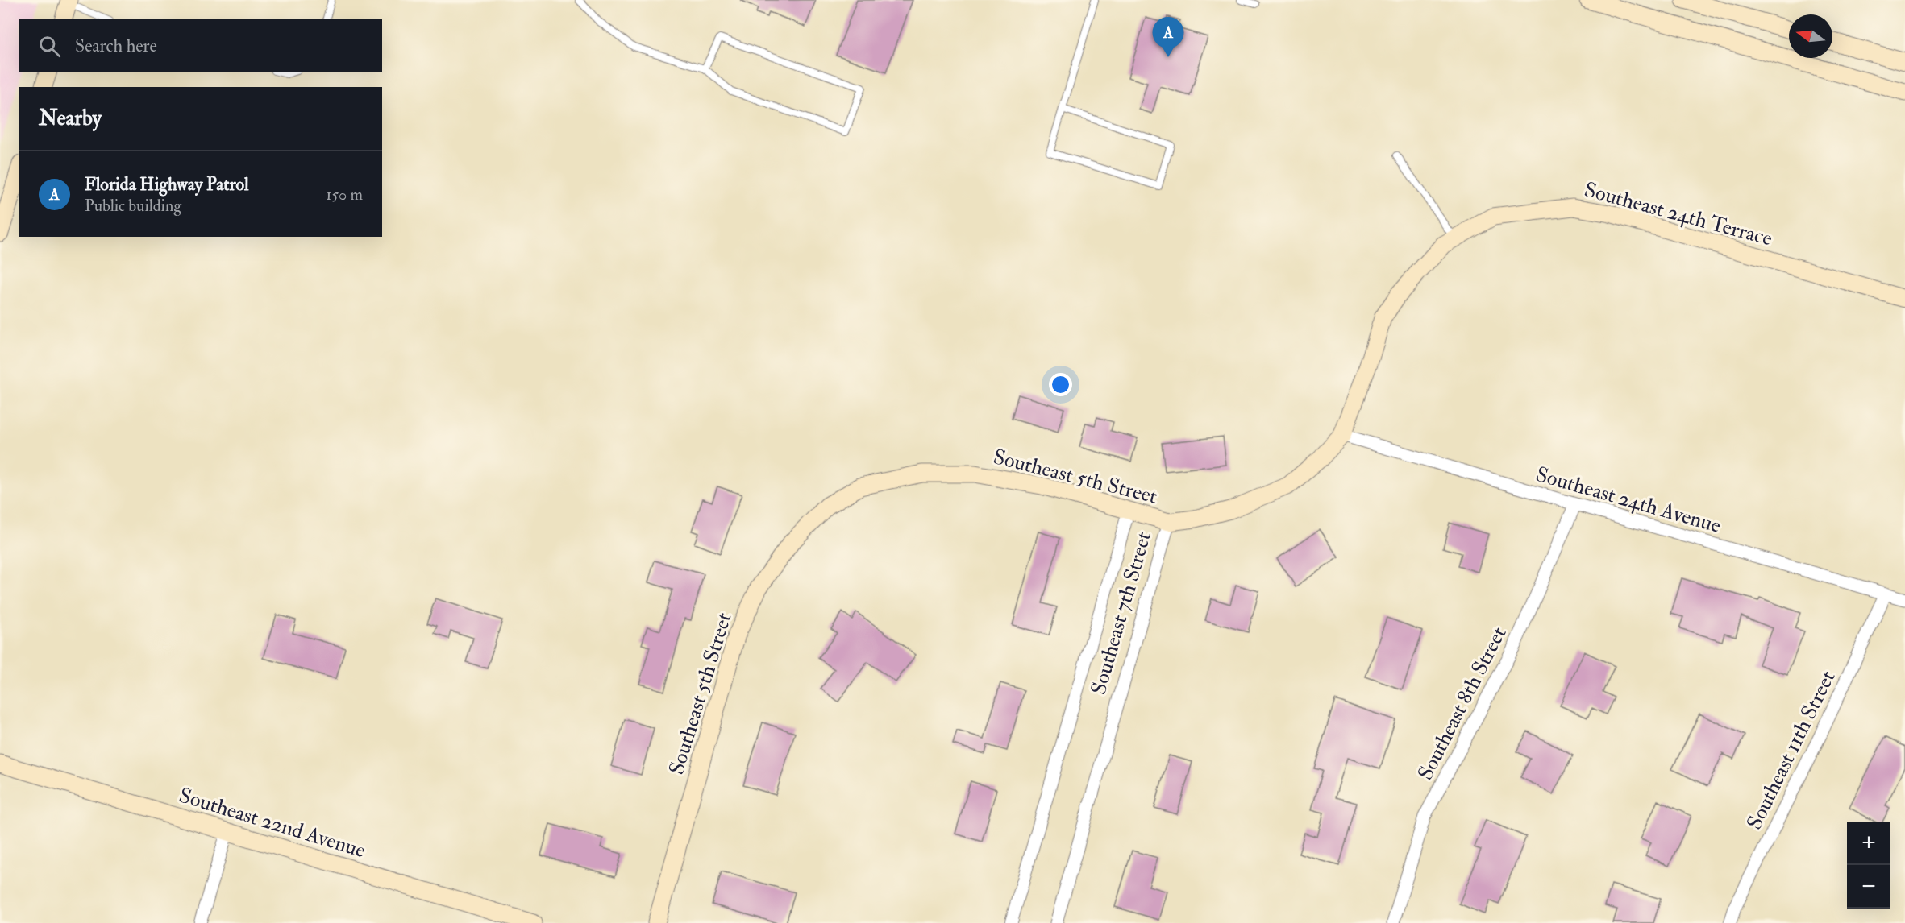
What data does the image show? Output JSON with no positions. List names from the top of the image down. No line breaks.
{"streets":{"street":["Southeast 24th Terrace","Southeast 5th Street","Southeast 24th Avenue","Southeast 7th Street","Southeast 8th Street","Southeast 11th Street","Southeast 22nd Avenue"]},"crossings":[["Southeast 24th Terrace","Southeast 7th Street"],["Southeast 5th Street","Southeast 7th Street"],["Southeast 24th Avenue","Southeast 7th Street"],["Southeast 24th Avenue","Southeast 8th Street"],["Southeast 24th Avenue","Southeast 11th Street"]],"north":"left","page":{"pins":"A","search":"Search here","heading":"Nearby","list":[{"mark":"A","name":"Florida Highway Patrol","note":"Public building","value":"150 m"}],"map_buttons":["+","−"]}}
